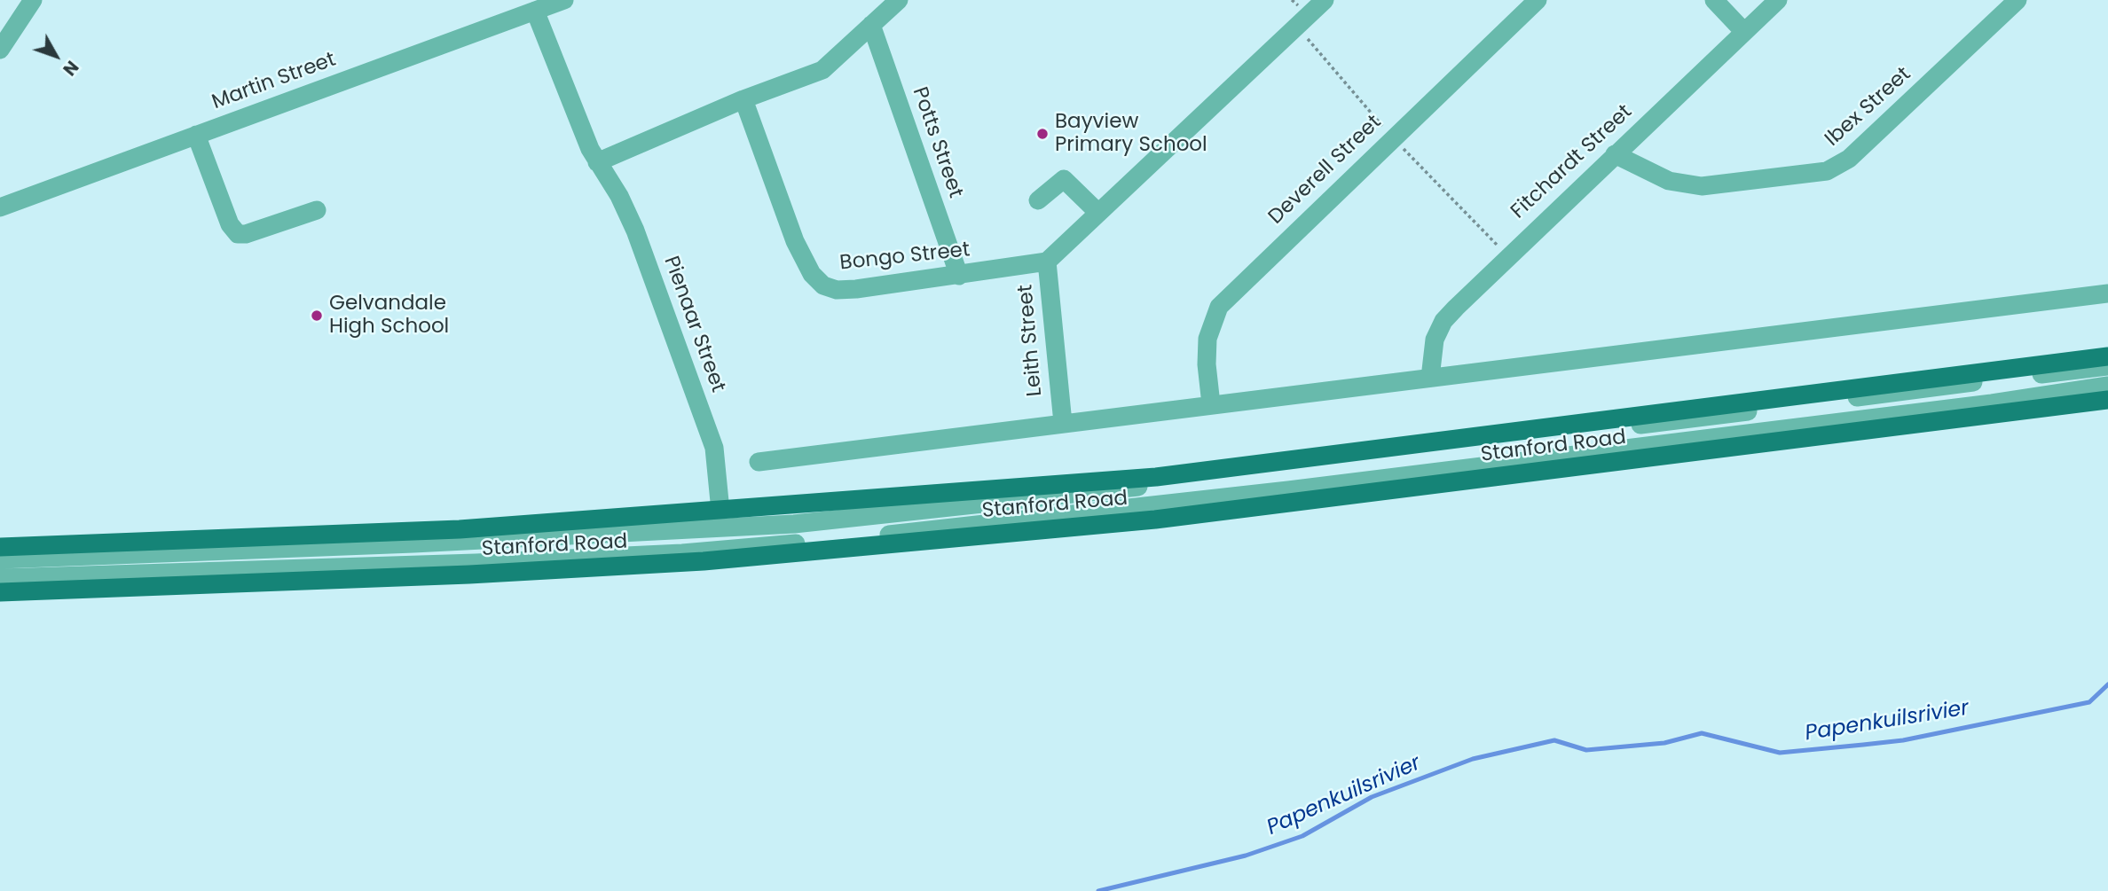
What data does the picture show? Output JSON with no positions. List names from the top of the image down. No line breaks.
{"streets":{"main road":["Stanford Road"],"street":["Martin Street","Ibex Street","Potts Street","Fitchardt Street","Deverell Street","Bongo Street","Pienaar Street","Leith Street"]},"crossings":[["Martin Street","Pienaar Street"],["Ibex Street","Fitchardt Street"],["Potts Street","Bongo Street"],["Bongo Street","Leith Street"],["Pienaar Street","Stanford Road"]],"water":["Papenkuilsrivier"],"places":["Bayview Primary School","Gelvandale High School"],"north":"bottom right"}
